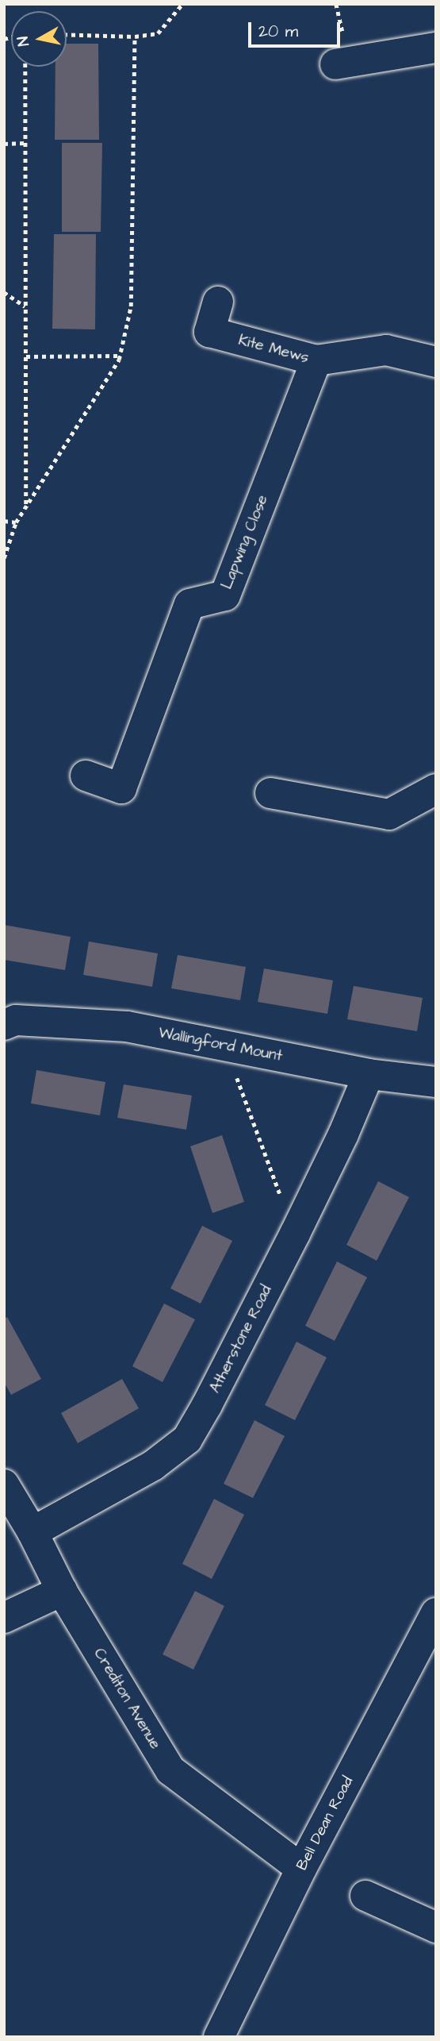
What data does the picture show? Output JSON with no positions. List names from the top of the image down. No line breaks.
{"streets":{"street":["Kite Mews","Lapwing Close","Wallingford Mount","Atherstone Road","Crediton Avenue","Bell Dean Road"]},"crossings":[["Kite Mews","Lapwing Close"],["Wallingford Mount","Atherstone Road"],["Atherstone Road","Crediton Avenue"],["Crediton Avenue","Bell Dean Road"]],"scale_bar":"20 m","north":"left"}
